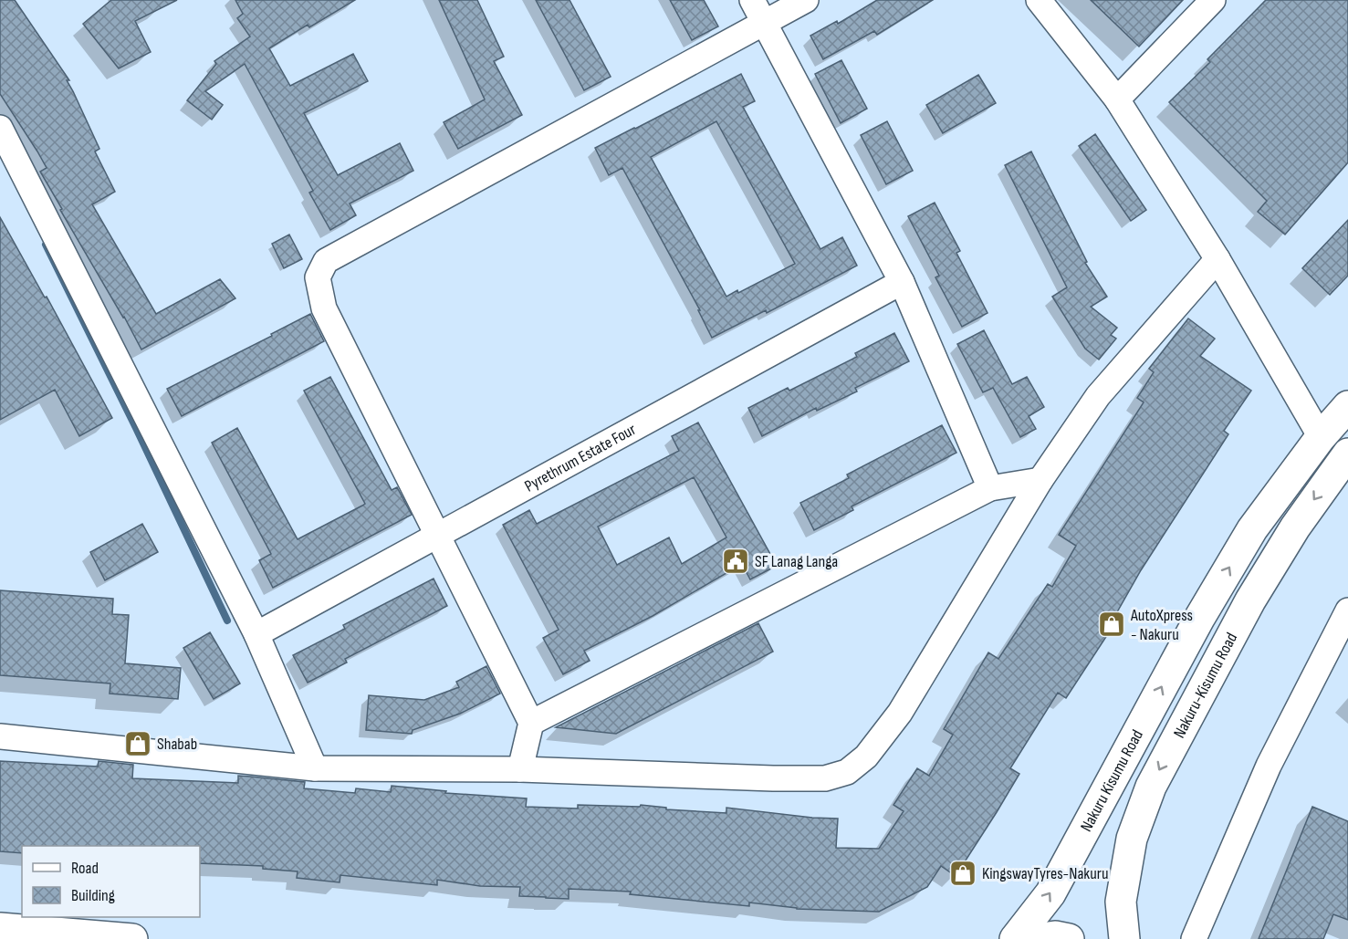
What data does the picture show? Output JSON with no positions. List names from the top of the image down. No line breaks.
{"streets":{"main road":["Nakuru-Kisumu Road","Nakuru Kisumu Road"],"street":["Pyrethrum Estate Four"]},"one_way":["Nakuru-Kisumu Road","Nakuru Kisumu Road"],"places":{"public building":["SF Lanag Langa"],"shop":["AutoXpress - Nakuru","Shabab","KingswayTyres-Nakuru"]},"legend":["Road","Building"]}
